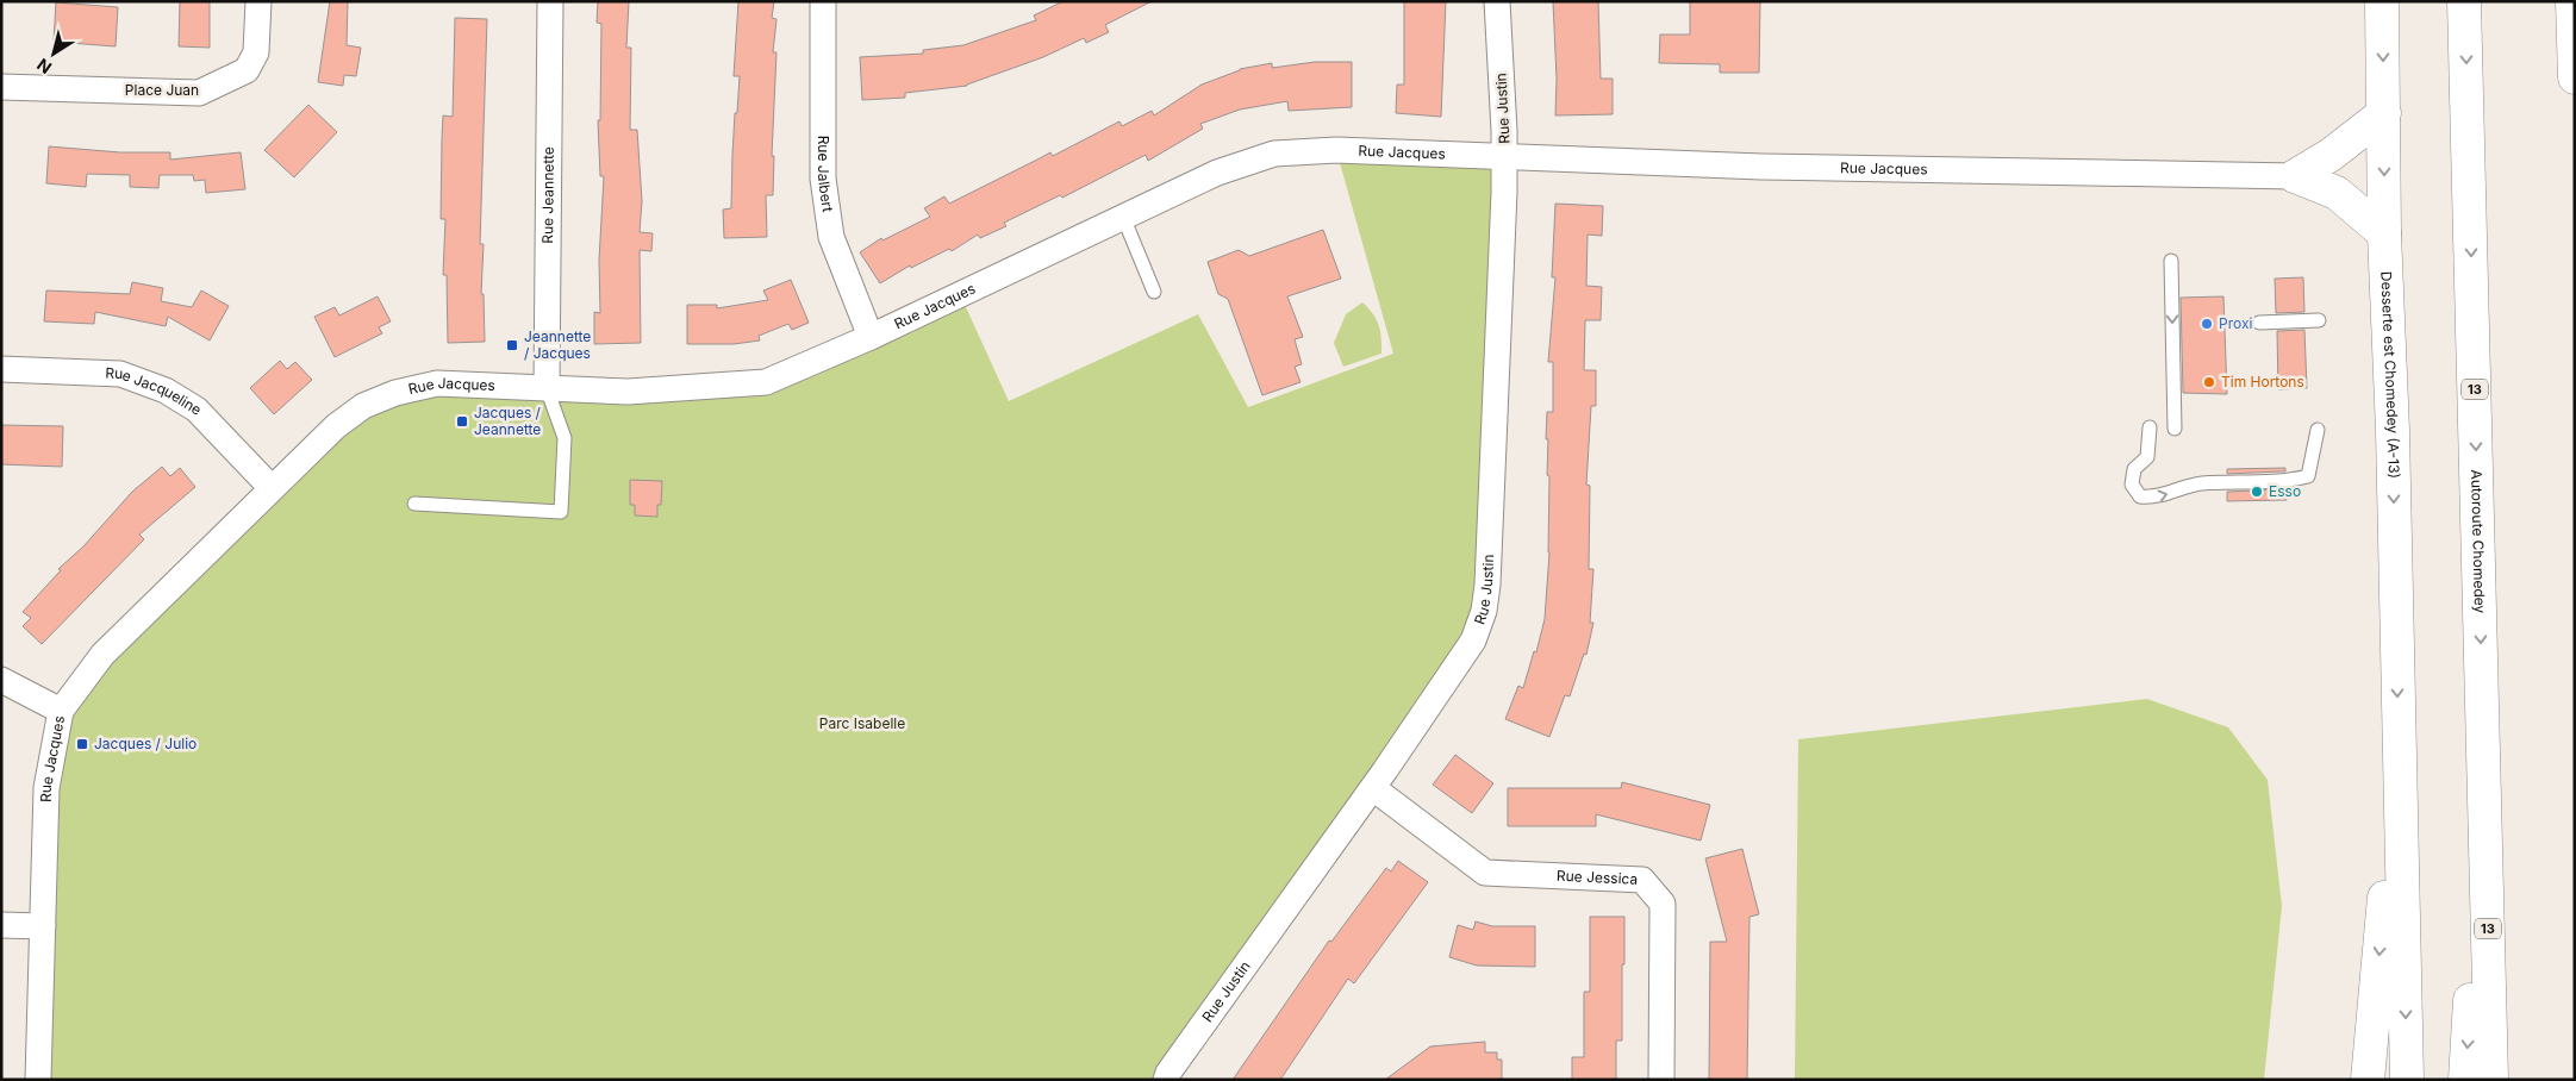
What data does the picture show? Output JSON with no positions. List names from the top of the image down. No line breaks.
{"streets":{"main road":["Desserte est Chomedey (A-13)","13","Autoroute Chomedey"],"street":["Place Juan","Rue Justin","Rue Jacques","Rue Jalbert","Rue Jeannette","Rue Jacqueline","Rue Jessica"]},"crossings":[["Rue Justin","Rue Jacques"],["Rue Justin","Rue Jessica"],["Rue Jacques","Rue Jalbert"],["Rue Jacques","Rue Jeannette"],["Rue Jacques","Rue Jacqueline"]],"one_way":["Desserte est Chomedey (A-13)","Autoroute Chomedey"],"parks":["Parc Isabelle"],"places":{"other":["Proxi","Tim Hortons","Esso"],"transit":["Jeannette / Jacques","Jacques / Jeannette","Jacques / Julio"]},"north":"bottom left"}
